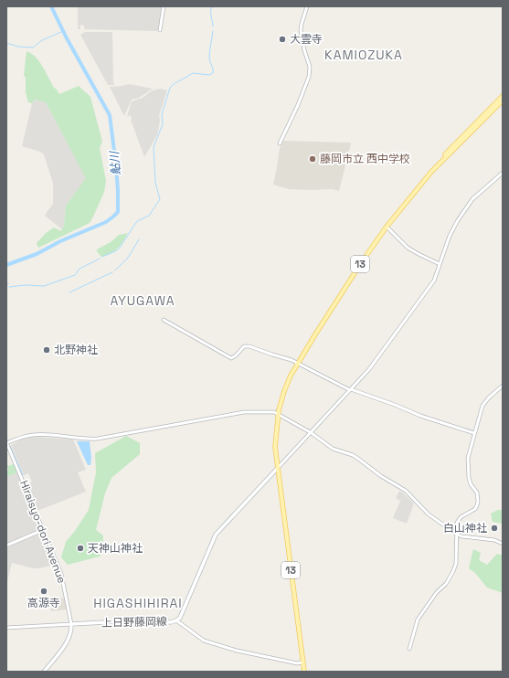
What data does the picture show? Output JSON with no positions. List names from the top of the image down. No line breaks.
{"streets":{"main road":["13","上日野藤岡線"],"street":["Hiraisyo-dori Avenue"]},"crossings":[["13","上日野藤岡線"],["Hiraisyo-dori Avenue","上日野藤岡線"]],"districts":["KAMIOZUKA","AYUGAWA","HIGASHIHIRAI"],"water":["鮎川"],"places":["大雲寺","藤岡市立 西中学校","北野神社","白山神社","天神山神社","高源寺"]}
